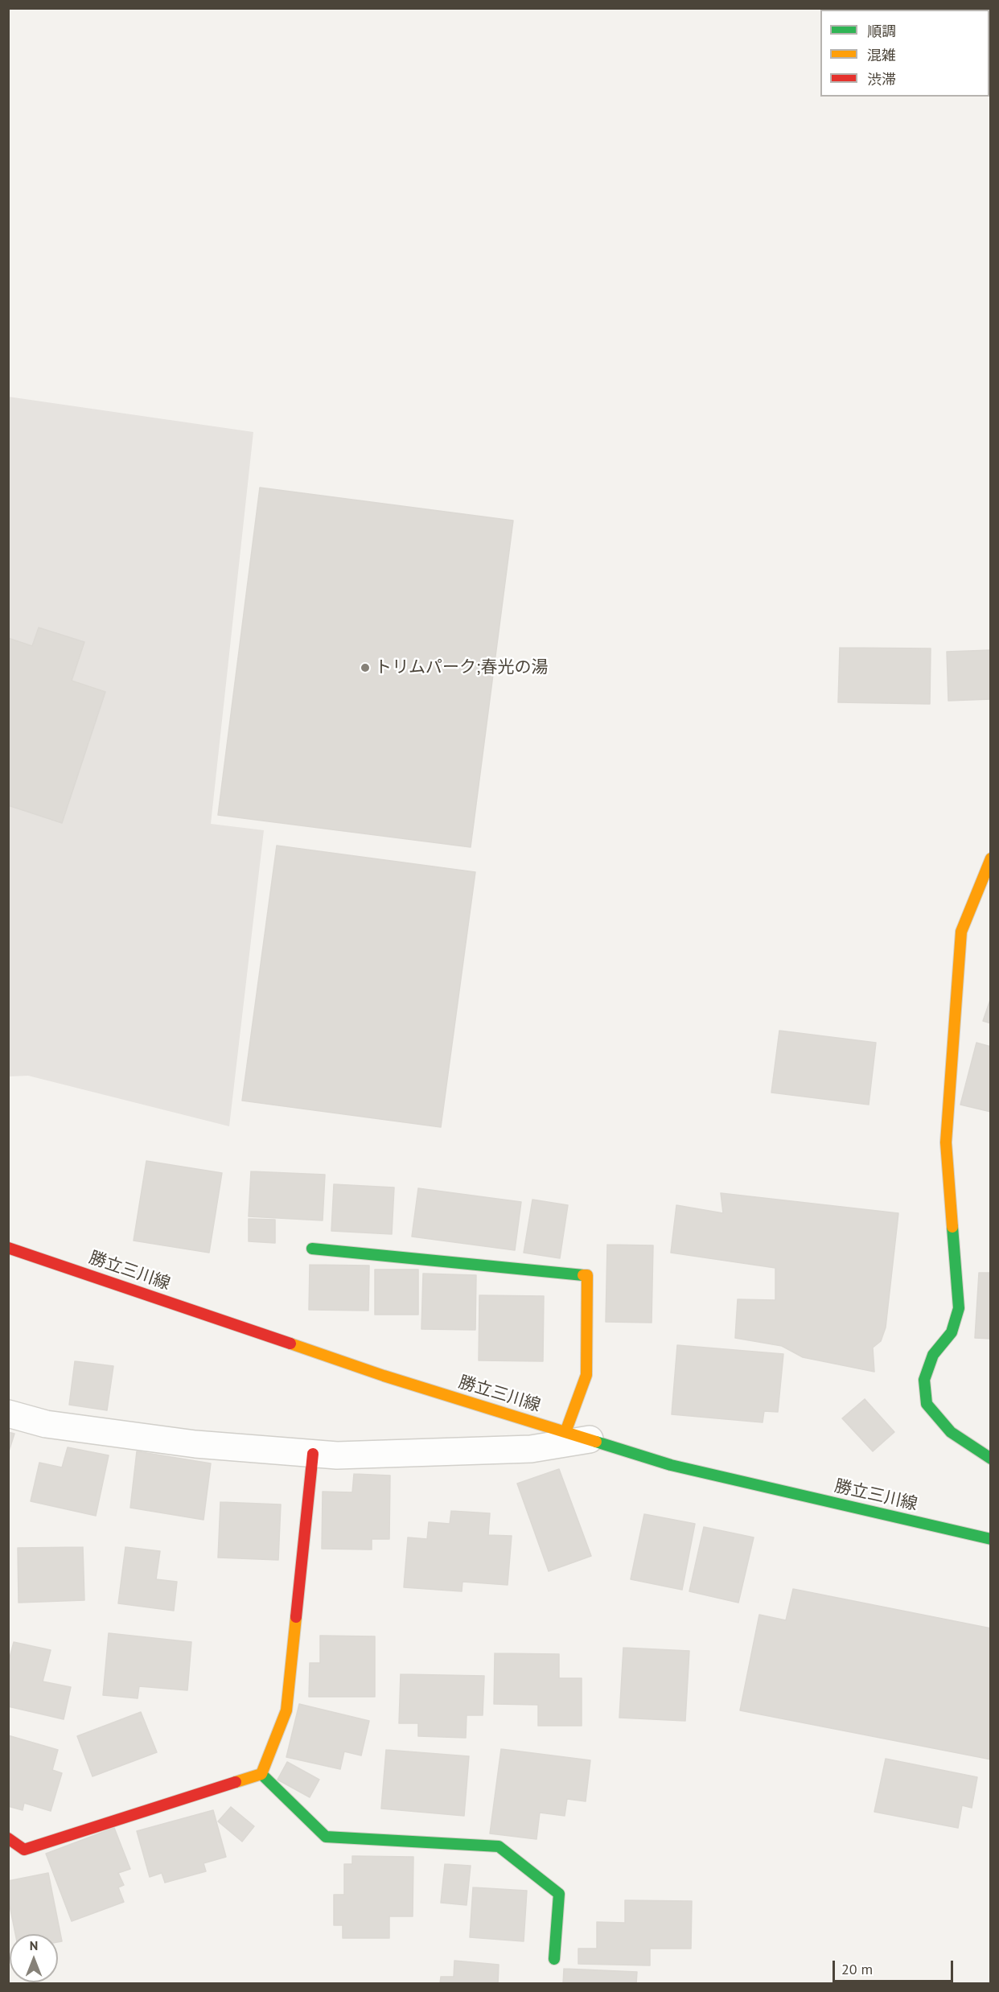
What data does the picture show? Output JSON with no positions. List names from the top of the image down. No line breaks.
{"streets":{"street":["勝立三川線"]},"places":["トリムパーク;春光の湯"],"legend":["順調","混雑","渋滞"],"scale_bar":"20 m","north":"top"}
